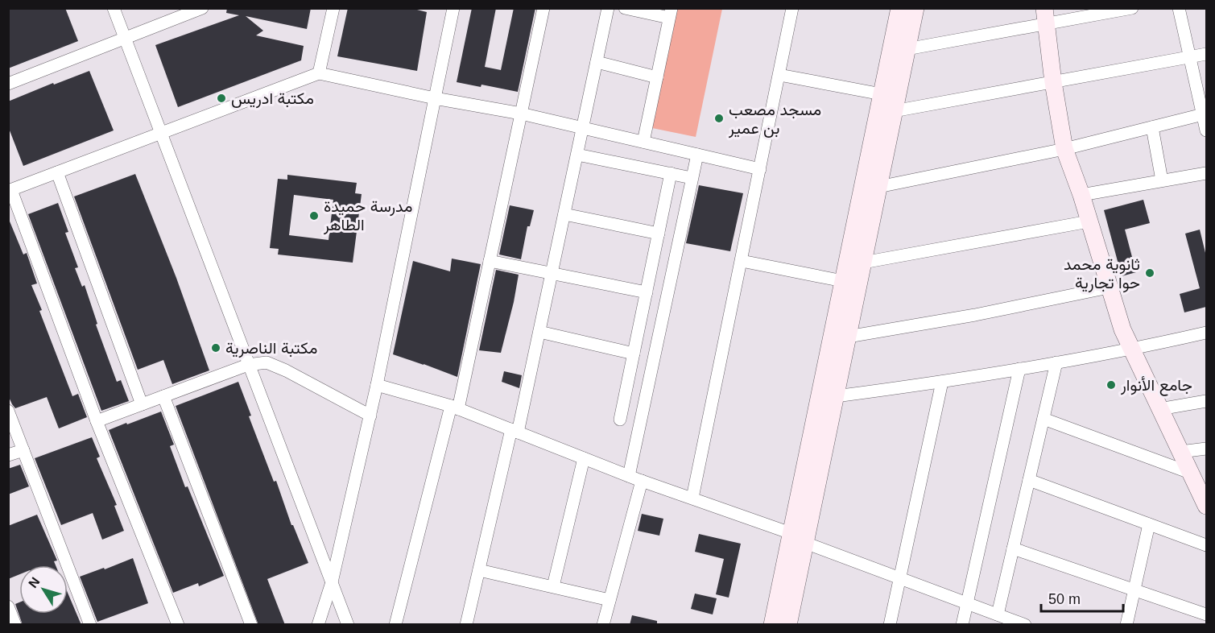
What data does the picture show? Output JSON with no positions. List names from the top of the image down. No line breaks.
{"places":["مكتبة ادريس","مسجد مصعب بن عمير","مدرسة حميدة الطاهر","ثانوية محمد حوا تجارية","مكتبة الناصرية","جامع الأنوار"],"scale_bar":"50 m","north":"top left"}
